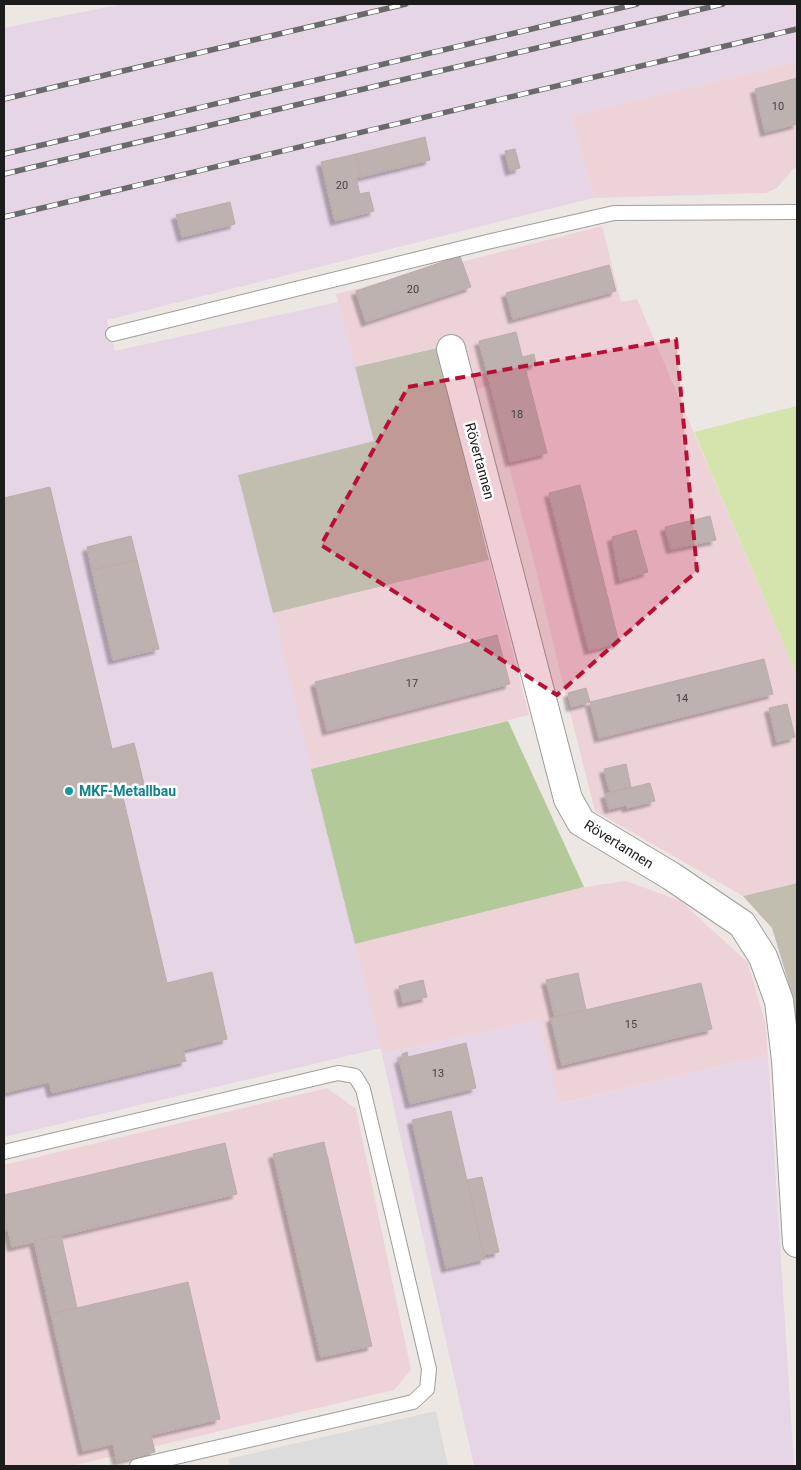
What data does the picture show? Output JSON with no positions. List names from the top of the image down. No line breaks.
{"streets":{"street":["Rövertannen"]},"places":["MKF-Metallbau"],"house_numbers":["10","20","20","18","17","14","15","13"]}
